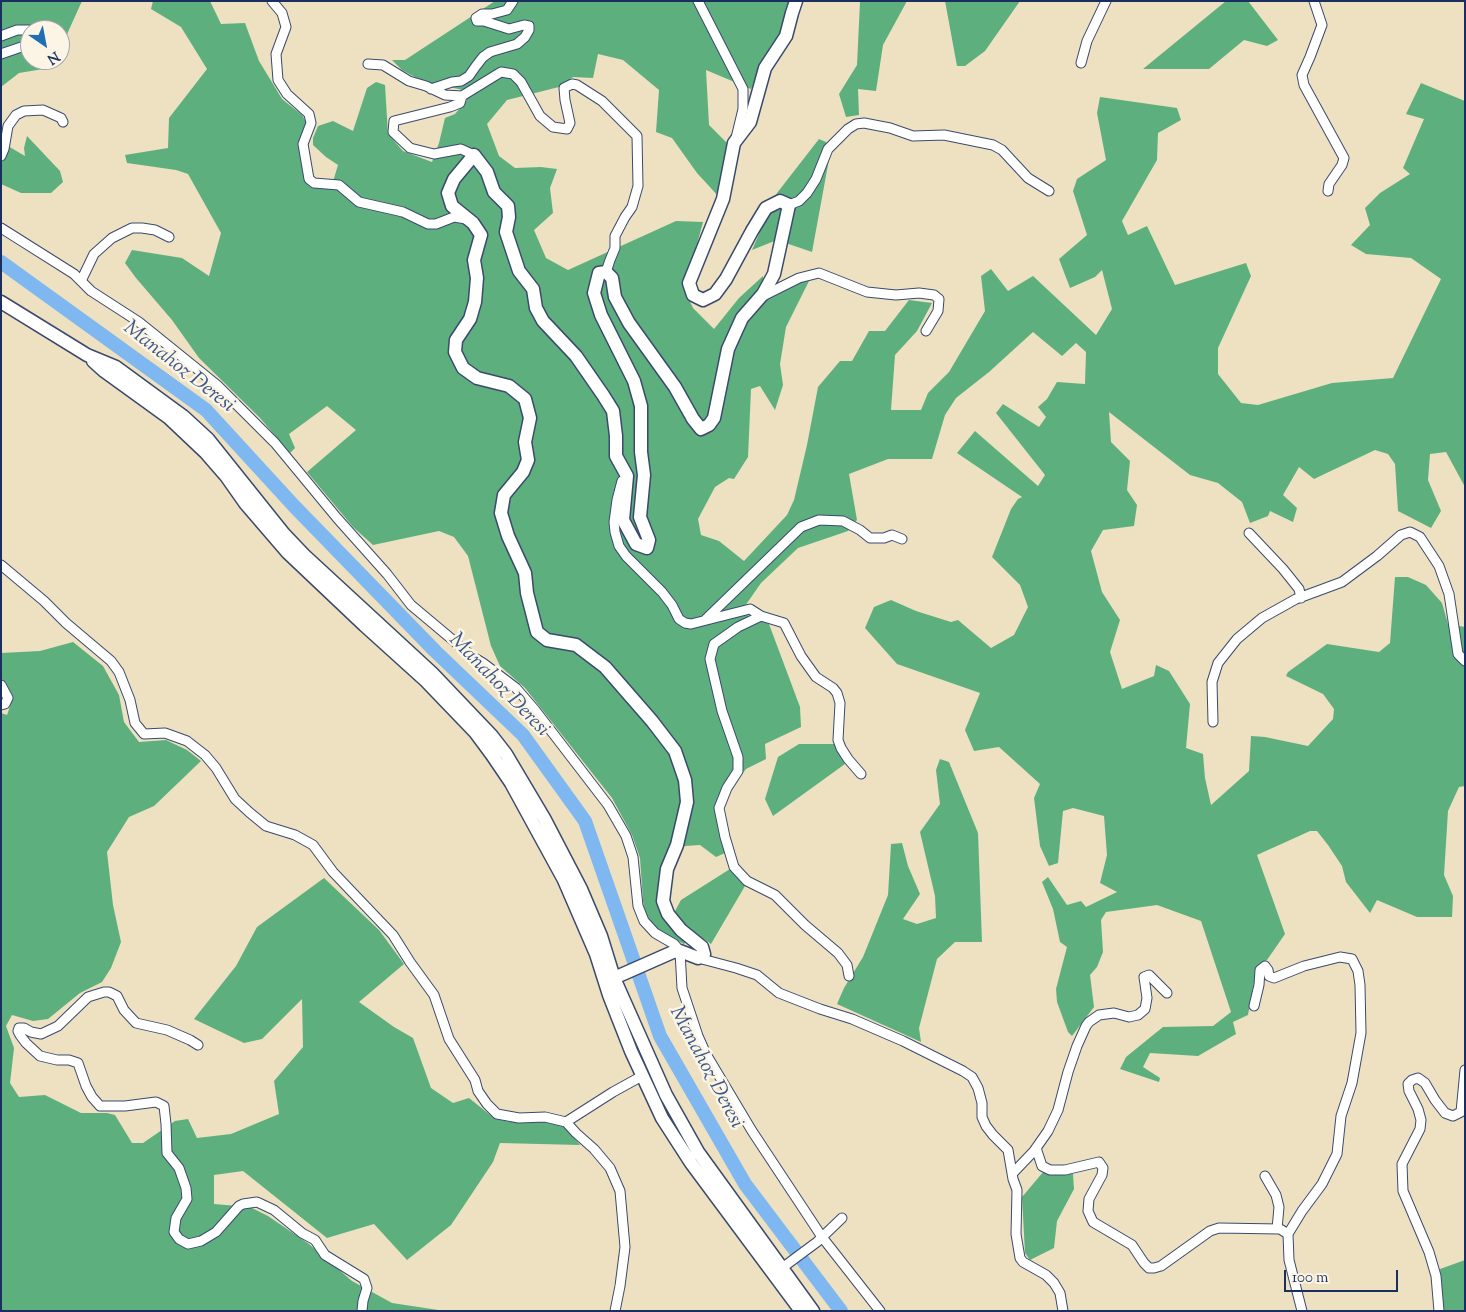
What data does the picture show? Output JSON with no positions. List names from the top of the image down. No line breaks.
{"water":["Manahoz Deresi"],"scale_bar":"100 m","north":"bottom right"}
